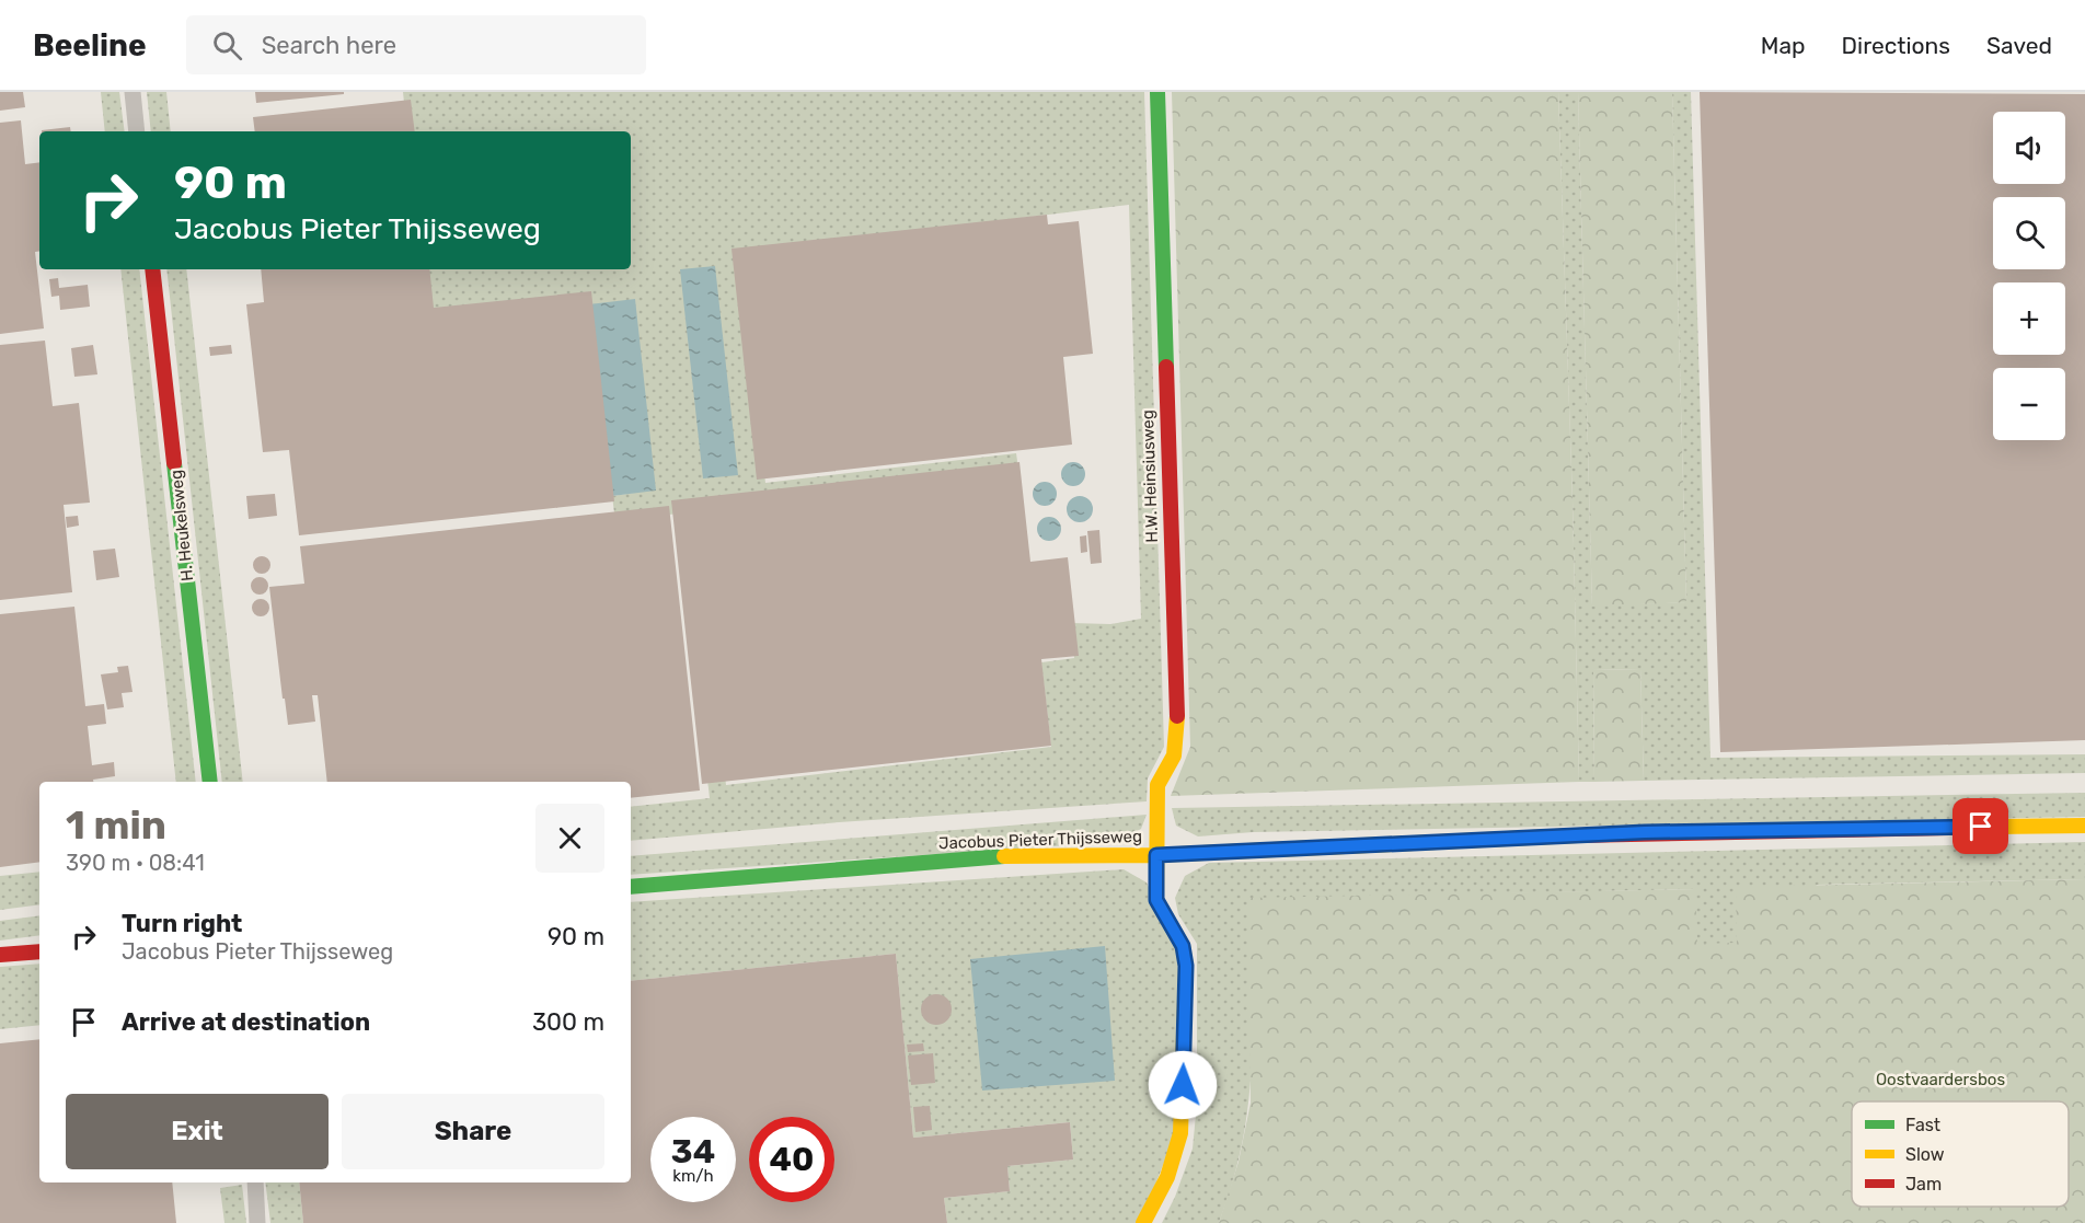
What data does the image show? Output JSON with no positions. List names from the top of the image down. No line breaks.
{"streets":{"street":["H.W. Heinsiusweg","H. Heukelsweg","Jacobus Pieter Thijsseweg"]},"crossings":[["H.W. Heinsiusweg","Jacobus Pieter Thijsseweg"]],"parks":["Oostvaardersbos"],"legend":["Fast","Slow","Jam"],"page":{"header":"Beeline","search":"Search here","nav":["Map","Directions","Saved"],"map_buttons":["+","−"],"turn":["90 m","Jacobus Pieter Thijsseweg"],"heading":["1 min","390 m · 08:41"],"list":[{"name":"Turn right","note":"Jacobus Pieter Thijsseweg","value":"90 m"},{"name":"Arrive at destination","value":"300 m"}],"buttons":["Exit","Share"],"speed":"34 km/h","limit":"40"}}
